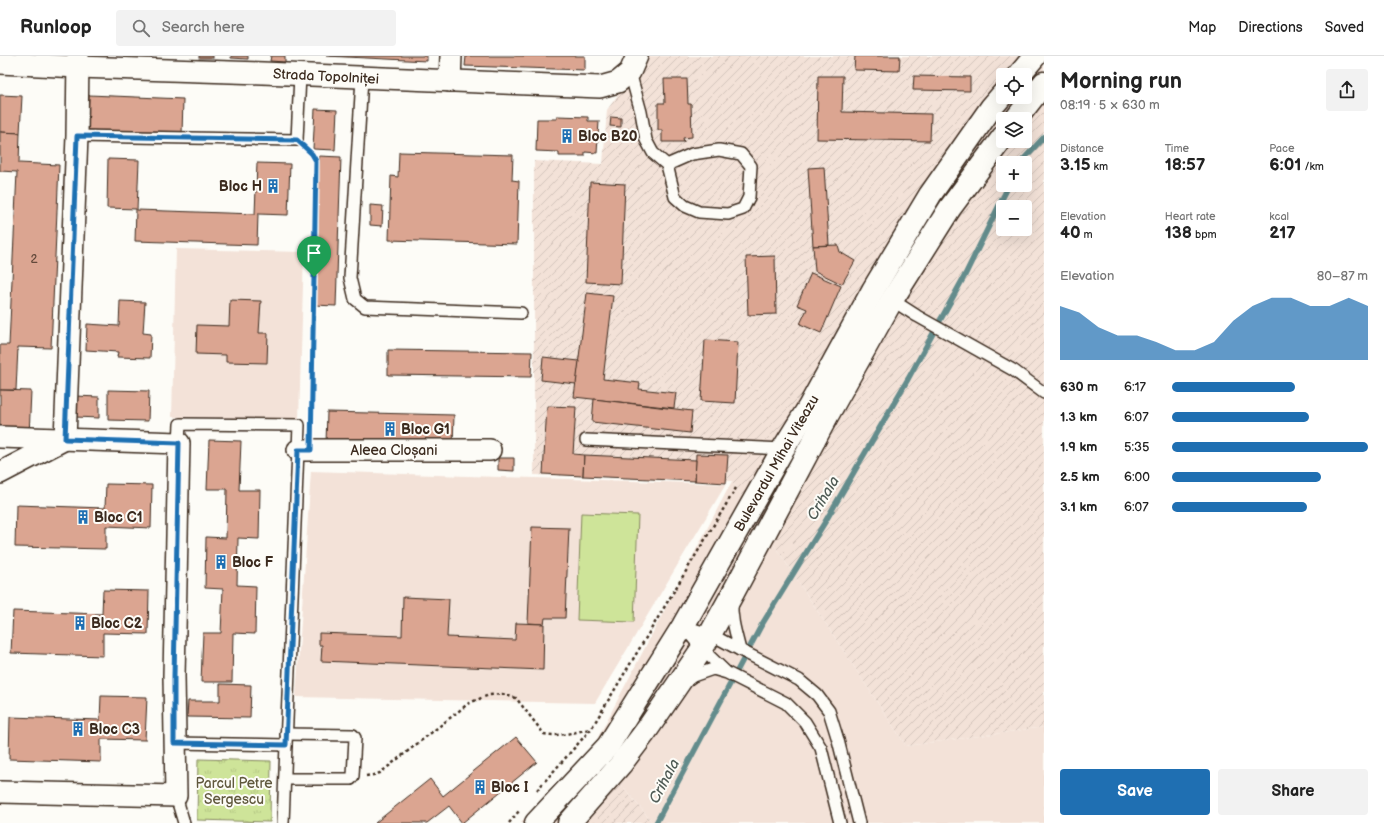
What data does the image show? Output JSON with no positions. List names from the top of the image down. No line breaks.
{"streets":{"main road":["Bulevardul Mihai Viteazu"],"street":["Strada Topolniței","Aleea Cloșani"]},"water":["Crihala"],"parks":["Parcul Petre Sergescu"],"places":{"building":["Bloc B20","Bloc H","Bloc G1","Bloc C1","Bloc F","Bloc C2","Bloc C3","Bloc I"]},"house_numbers":["2"],"page":{"header":"Runloop","search":"Search here","nav":["Map","Directions","Saved"],"heading":["Morning run","08:19 · 5 × 630 m"],"map_buttons":["+","−"],"stats":[["Distance","3.15 km"],["Time","18:57"],["Pace","6:01 /km"],["Elevation","40 m"],["Heart rate","138 bpm"],["kcal","217"]],"chart":["Elevation","80–87 m"],"list":[{"name":"630 m","note":"6:17"},{"name":"1.3 km","note":"6:07"},{"name":"1.9 km","note":"5:35"},{"name":"2.5 km","note":"6:00"},{"name":"3.1 km","note":"6:07"}],"buttons":["Save","Share"]}}
